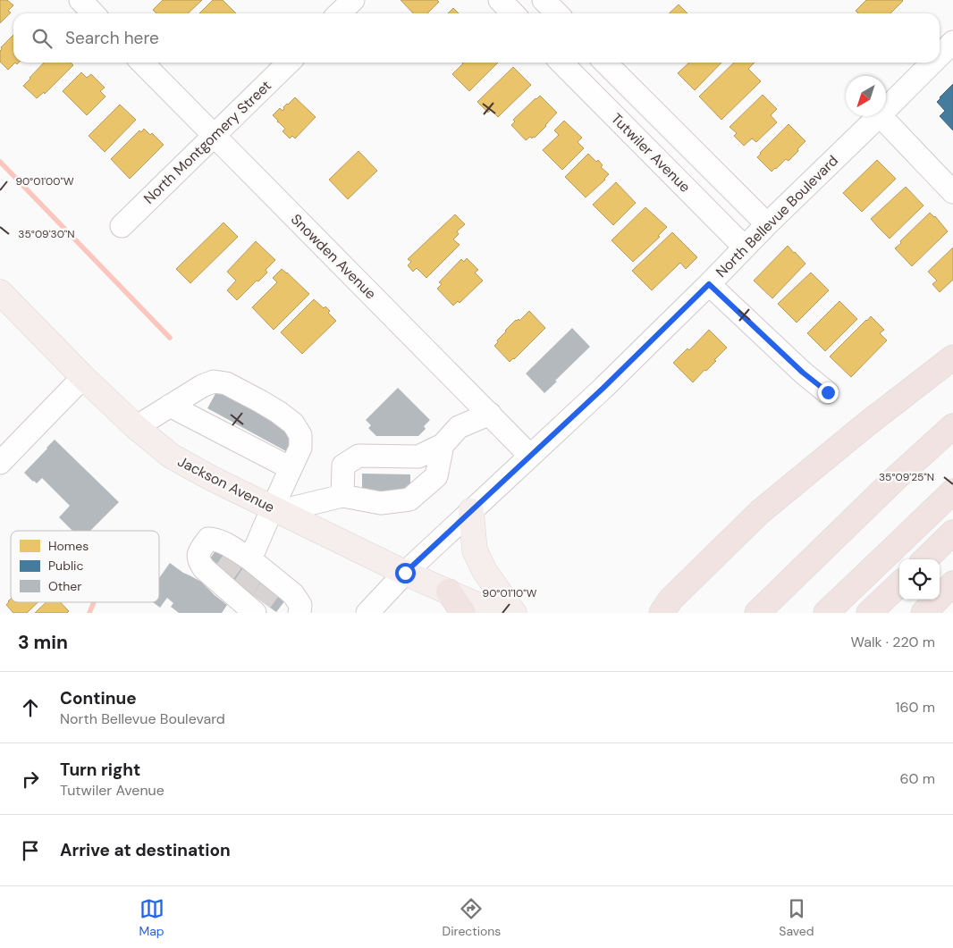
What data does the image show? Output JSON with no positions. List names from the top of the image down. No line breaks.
{"streets":{"main road":["Jackson Avenue"],"street":["North Montgomery Street","Tutwiler Avenue","North Bellevue Boulevard","Snowden Avenue"]},"crossings":[["North Montgomery Street","Snowden Avenue"],["Tutwiler Avenue","North Bellevue Boulevard"],["North Bellevue Boulevard","Snowden Avenue"],["North Bellevue Boulevard","Jackson Avenue"]],"legend":["Homes","Public","Other"],"north":"bottom left","page":{"search":"Search here","heading":["3 min","Walk · 220 m"],"list":[["Continue","North Bellevue Boulevard","160 m"],["Turn right","Tutwiler Avenue","60 m"],"Arrive at destination"],"nav":["Map","Directions","Saved"]},"coordinates":["90°01'00\"W","35°09'30\"N","35°09'25\"N","90°01'10\"W"]}
